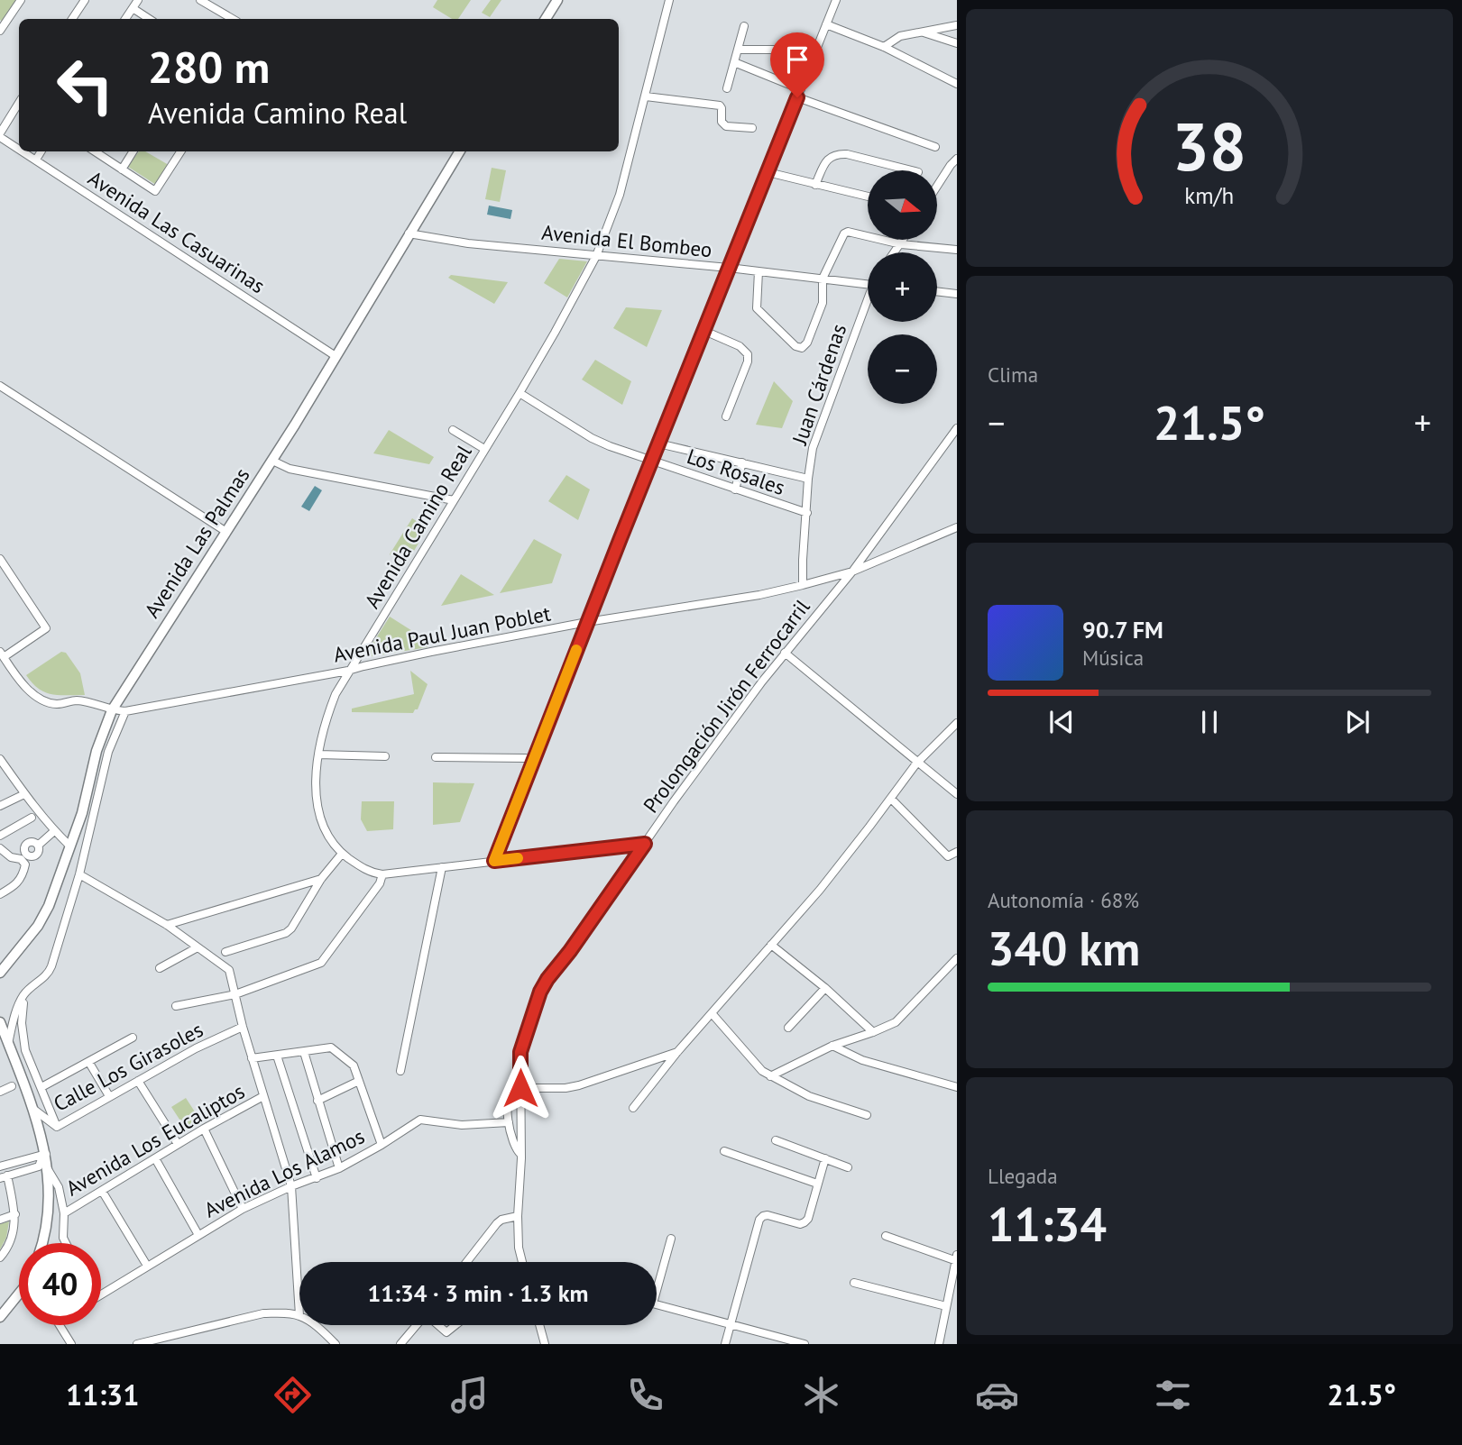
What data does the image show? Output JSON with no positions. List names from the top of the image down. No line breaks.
{"streets":{"main road":["Avenida Las Palmas"],"street":["Avenida Las Casuarinas","Avenida El Bombeo","Juan Cárdenas","Los Rosales","Avenida Camino Real","Avenida Paul Juan Poblet","Prolongación Jirón Ferrocarril","Calle Los Girasoles","Avenida Los Eucaliptos","Avenida Los Alamos"]},"crossings":[["Avenida Las Casuarinas","Avenida Las Palmas"],["Avenida El Bombeo","Avenida Camino Real"],["Avenida El Bombeo","Avenida Las Palmas"],["Juan Cárdenas","Los Rosales"],["Juan Cárdenas","Avenida Paul Juan Poblet"],["Los Rosales","Avenida Camino Real"],["Avenida Camino Real","Avenida Paul Juan Poblet"],["Avenida Camino Real","Prolongación Jirón Ferrocarril"],["Avenida Las Palmas","Avenida Paul Juan Poblet"],["Avenida Paul Juan Poblet","Prolongación Jirón Ferrocarril"]],"north":"right","page":{"turn":["280 m","Avenida Camino Real"],"map_buttons":["+","−"],"tile":["Clima",["Autonomía · 68%","340 km"],["Llegada","11:34"]],"heat":["−","21.5°","+"],"song":["90.7 FM","Música"],"limit":"40","trip":"11:34 · 3 min · 1.3 km","tabs":["11:31","21.5°"],"gauge":["38","km/h"]}}
